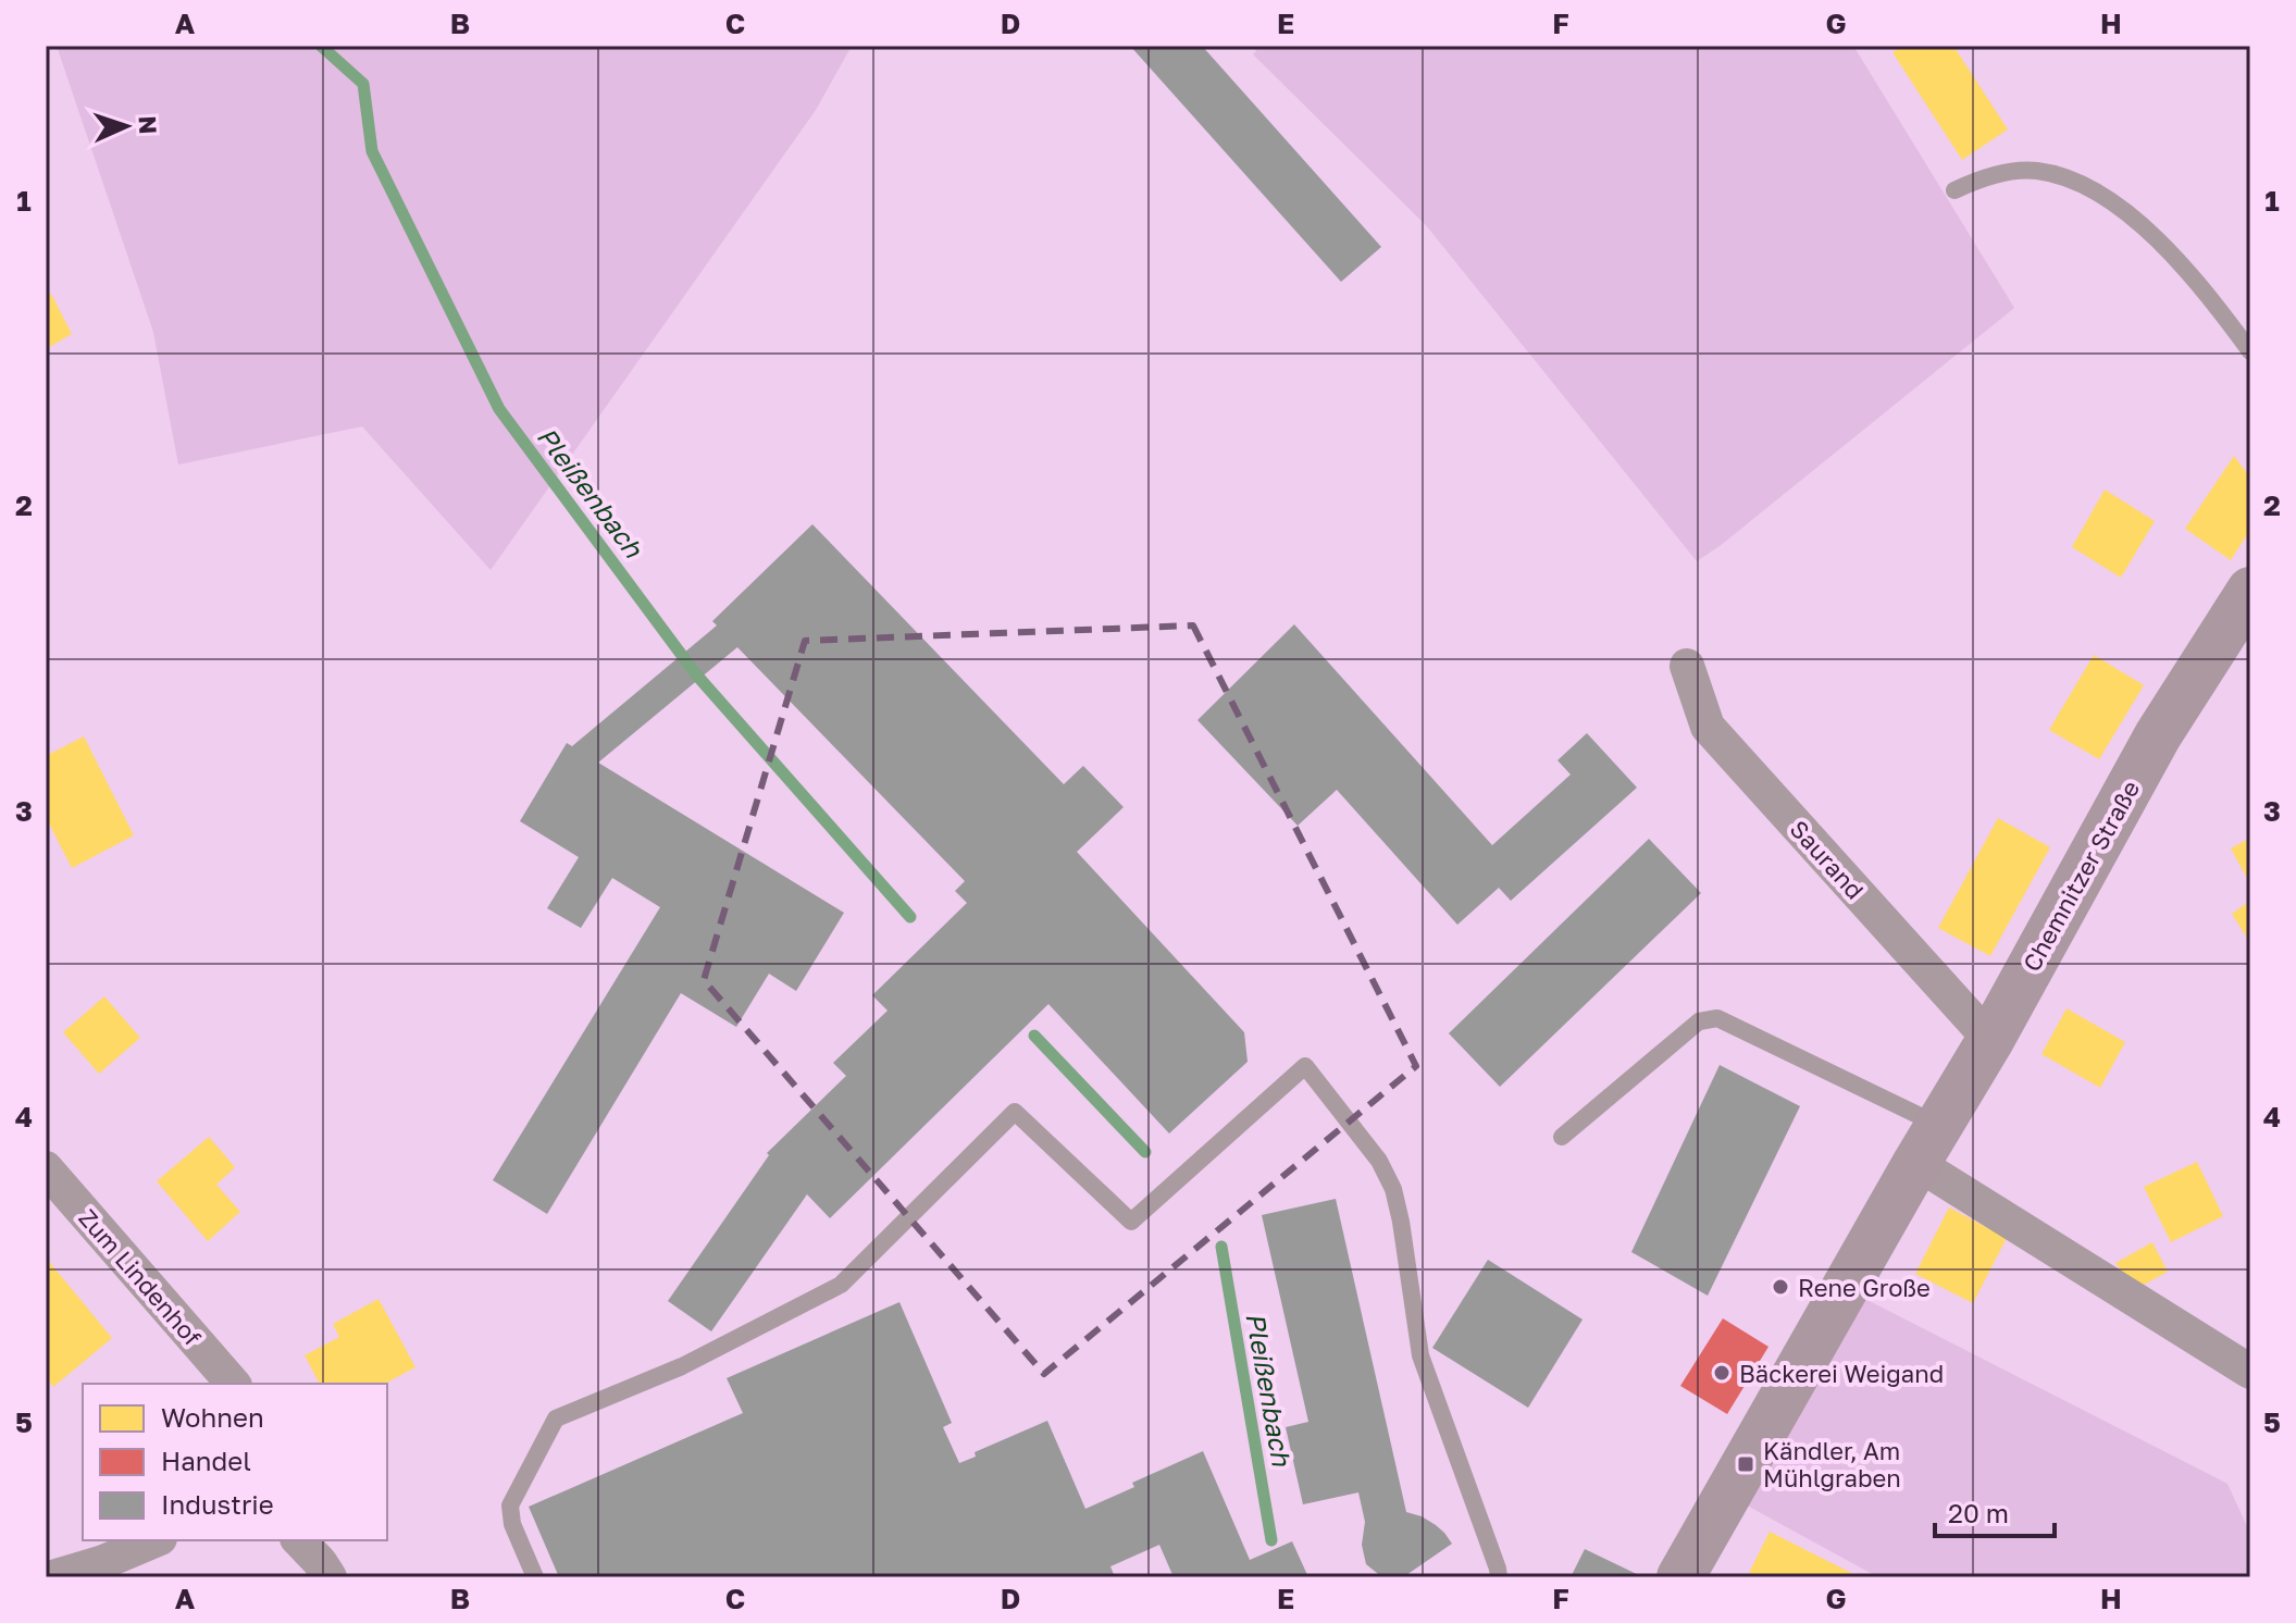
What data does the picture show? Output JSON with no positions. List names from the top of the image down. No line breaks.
{"streets":{"main road":["Chemnitzer Straße"],"street":["Saurand","Zum Lindenhof"]},"crossings":[["Saurand","Chemnitzer Straße"]],"water":["Pleißenbach"],"places":{"other":["Rene Große","Bäckerei Weigand"],"transit":["Kändler, Am Mühlgraben"]},"legend":["Wohnen","Handel","Industrie"],"scale_bar":"20 m","north":"right","grid":{"columns":["A","B","C","D","E","F","G","H"],"rows":["1","2","3","4","5"]}}
